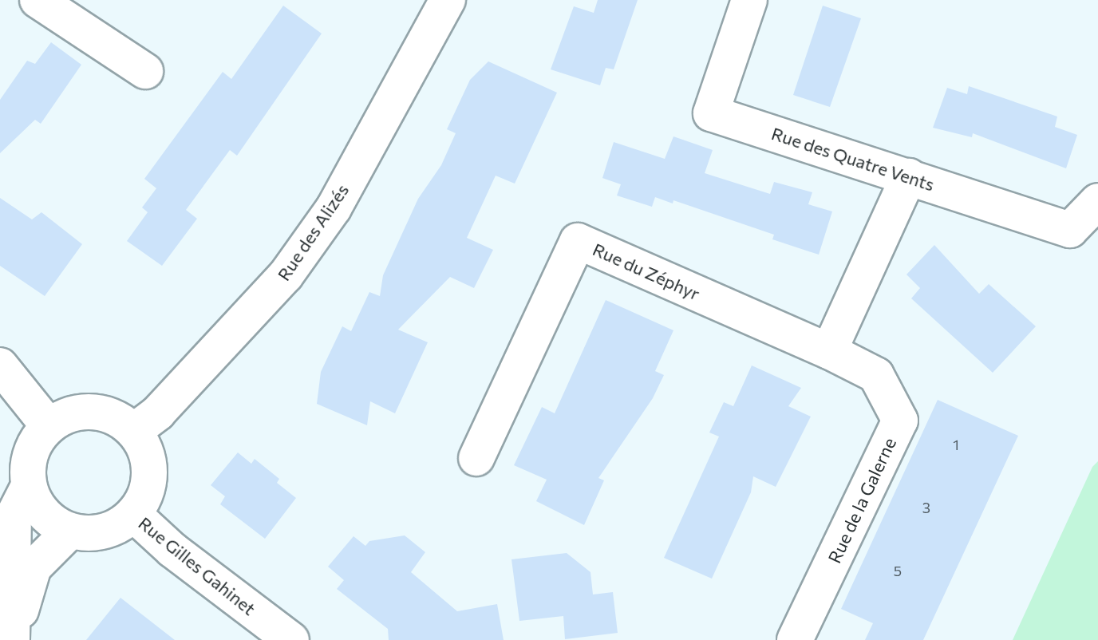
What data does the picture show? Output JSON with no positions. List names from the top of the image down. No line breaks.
{"streets":{"street":["Rue des Quatre Vents","Rue des Alizés","Rue du Zéphyr","Rue de la Galerne","Rue Gilles Gahinet"]},"crossings":[["Rue des Alizés","Rue Gilles Gahinet"],["Rue du Zéphyr","Rue de la Galerne"]],"house_numbers":["1","3","5"]}
